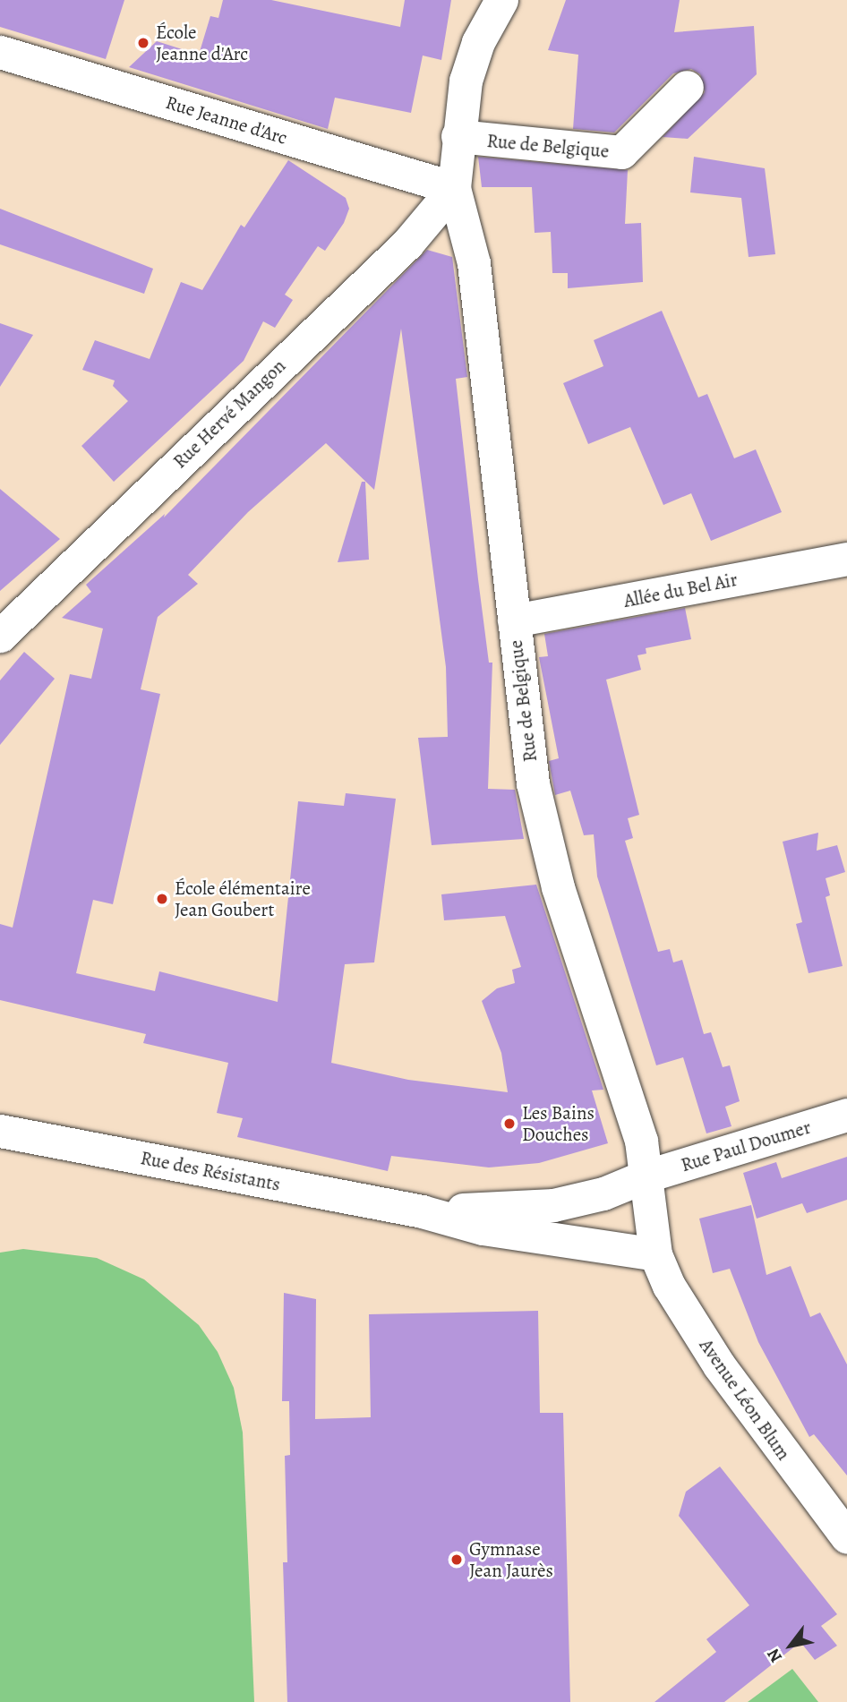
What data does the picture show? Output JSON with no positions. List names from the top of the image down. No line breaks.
{"streets":{"street":["Rue Jeanne d'Arc","Rue de Belgique","Rue Hervé Mangon","Allée du Bel Air","Rue Paul Doumer","Rue des Résistants","Avenue Léon Blum"]},"crossings":[["Rue Jeanne d'Arc","Rue de Belgique"],["Rue Jeanne d'Arc","Rue Hervé Mangon"],["Rue de Belgique","Rue Hervé Mangon"],["Rue de Belgique","Allée du Bel Air"],["Rue de Belgique","Rue Paul Doumer"],["Rue de Belgique","Rue des Résistants"],["Rue de Belgique","Avenue Léon Blum"],["Rue Paul Doumer","Rue des Résistants"],["Rue des Résistants","Avenue Léon Blum"]],"places":["École Jeanne d'Arc","École élémentaire Jean Goubert","Les Bains Douches","Gymnase Jean Jaurès"],"north":"bottom left"}
